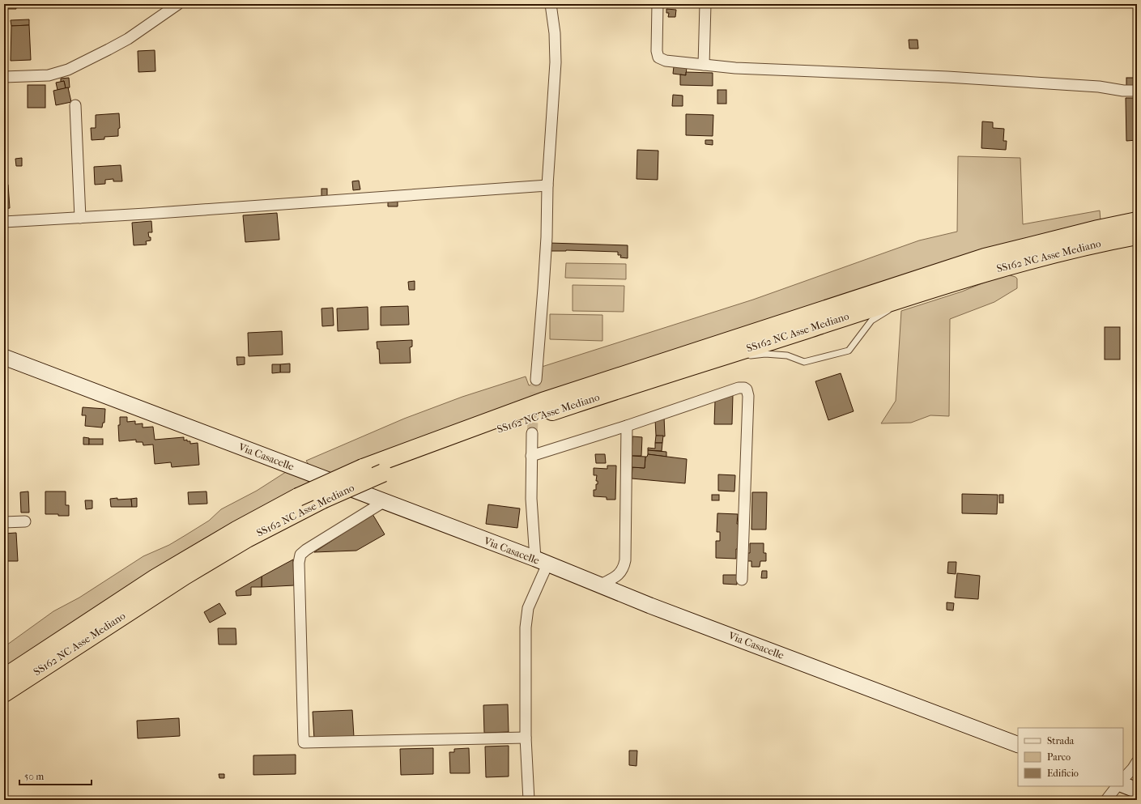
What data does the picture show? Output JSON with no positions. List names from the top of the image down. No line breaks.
{"streets":{"highway":["SS162 NC Asse Mediano"],"street":["Via Casacelle"]},"legend":["Strada","Parco","Edificio"],"scale_bar":"50 m"}
